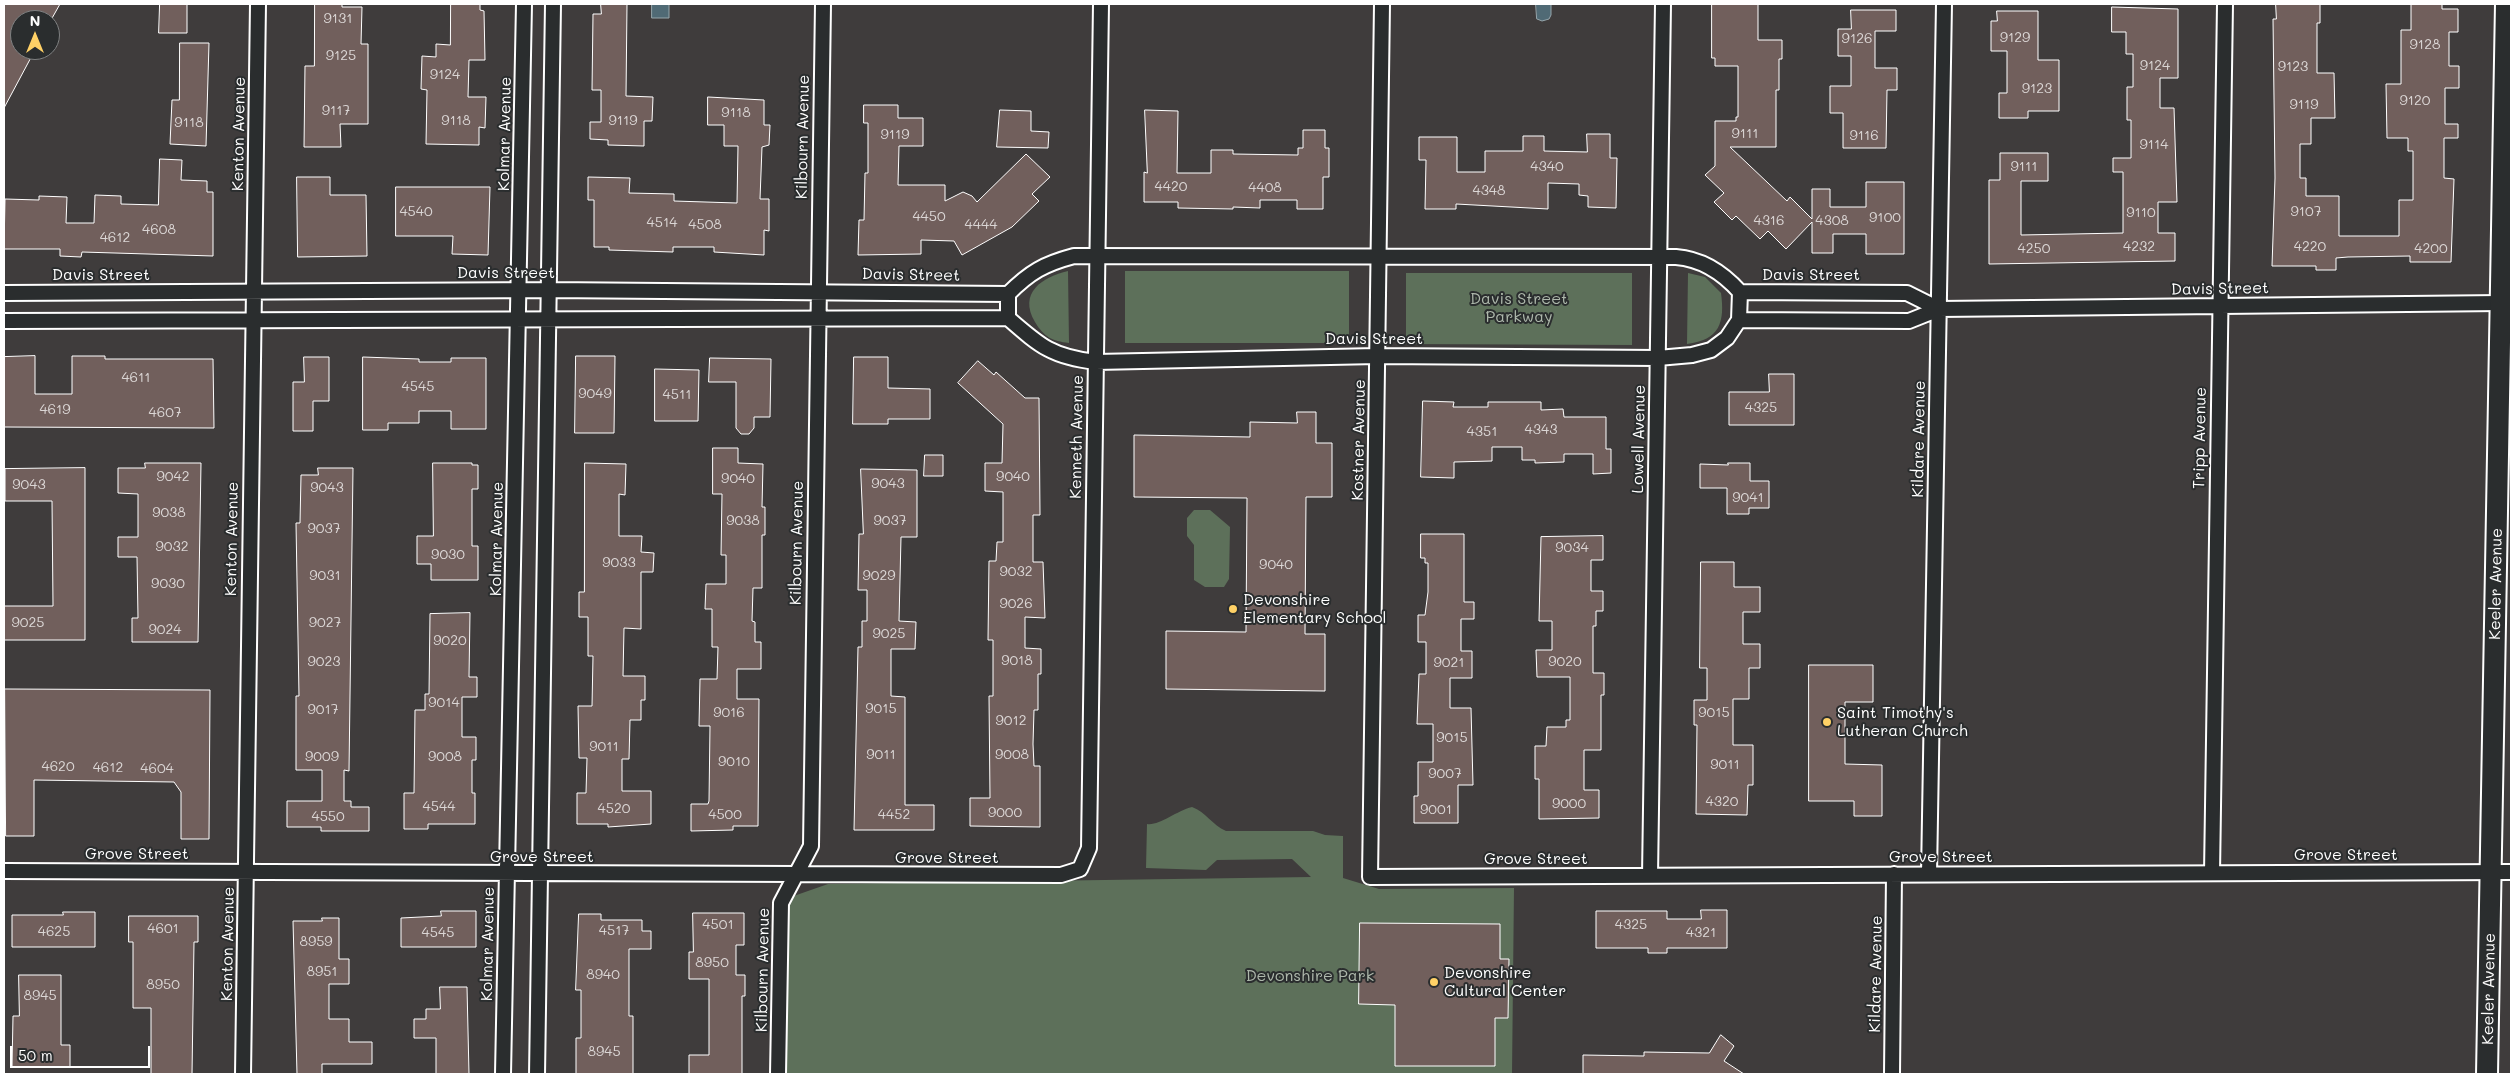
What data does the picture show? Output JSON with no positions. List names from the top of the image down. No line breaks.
{"streets":{"street":["Kenton Avenue","Kolmar Avenue","Kilbourn Avenue","Davis Street","Kenneth Avenue","Tripp Avenue","Lowell Avenue","Kildare Avenue","Kostner Avenue","Keeler Avenue","Grove Street"]},"crossings":[["Kenton Avenue","Davis Street"],["Kenton Avenue","Grove Street"],["Kolmar Avenue","Davis Street"],["Kolmar Avenue","Grove Street"],["Kilbourn Avenue","Davis Street"],["Kilbourn Avenue","Grove Street"],["Davis Street","Kenneth Avenue"],["Davis Street","Tripp Avenue"],["Davis Street","Lowell Avenue"],["Davis Street","Kildare Avenue"],["Davis Street","Kostner Avenue"],["Davis Street","Keeler Avenue"],["Kenneth Avenue","Grove Street"],["Tripp Avenue","Grove Street"],["Lowell Avenue","Grove Street"],["Kildare Avenue","Grove Street"],["Kostner Avenue","Grove Street"],["Keeler Avenue","Grove Street"]],"parks":["Davis Street Parkway","Devonshire Park"],"places":["Devonshire Elementary School","Saint Timothy's Lutheran Church","Devonshire Cultural Center"],"house_numbers":["9131","9129","9126","9128","9125","9124","9123","9124","9123","9120","9119","9117","9118","9118","9119","9118","9111","9119","9116","9114","4340","9111","4420","4408","4348","4540","9107","9110","4450","9100","4316","4308","4514","4508","4444","4608","4612","4232","4220","4250","4200","4611","4545","9049","4511","4325","4619","4607","4343","4351","9042","9040","9040","9043","9043","9043","9041","9038","9038","9037","9037","9032","9034","9030","9033","9040","9032","9031","9029","9030","9026","9025","9027","9024","9025","9020","9018","9023","9020","9021","9014","9015","9017","9016","9015","9012","9015","9011","9011","9008","9009","9008","9010","9011","4620","4612","4604","9007","4320","9000","4544","4520","9001","9000","4500","4452","4550","4501","4325","4601","4517","4625","4545","4321","8959","8950","8951","8940","8950","8945","8945"],"scale_bar":"50 m","north":"top"}
